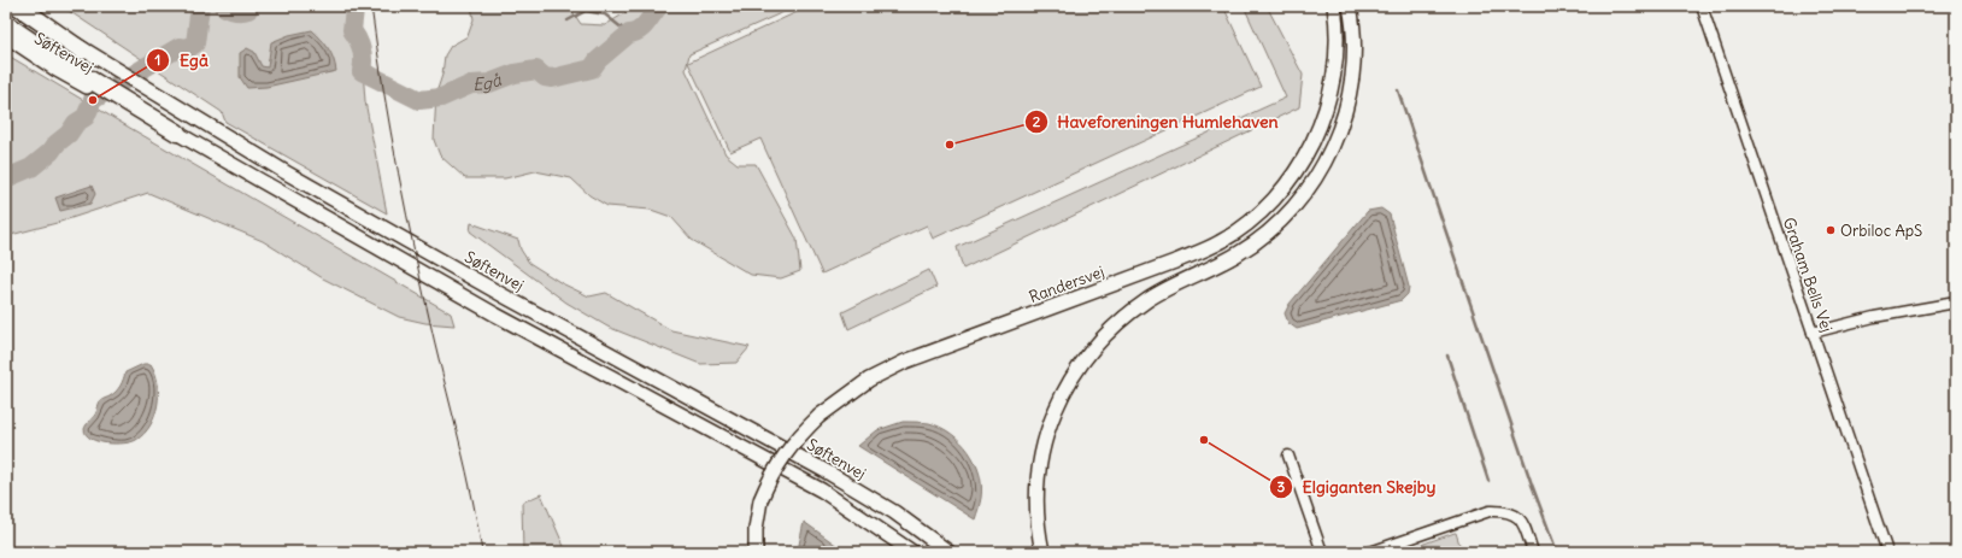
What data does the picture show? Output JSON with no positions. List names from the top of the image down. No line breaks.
{"streets":{"main road":["Søftenvej","Randersvej"],"street":["Graham Bells Vej"]},"water":["Egå"],"places":["Egå","Haveforeningen Humlehaven","Orbiloc ApS","Elgiganten Skejby"]}
